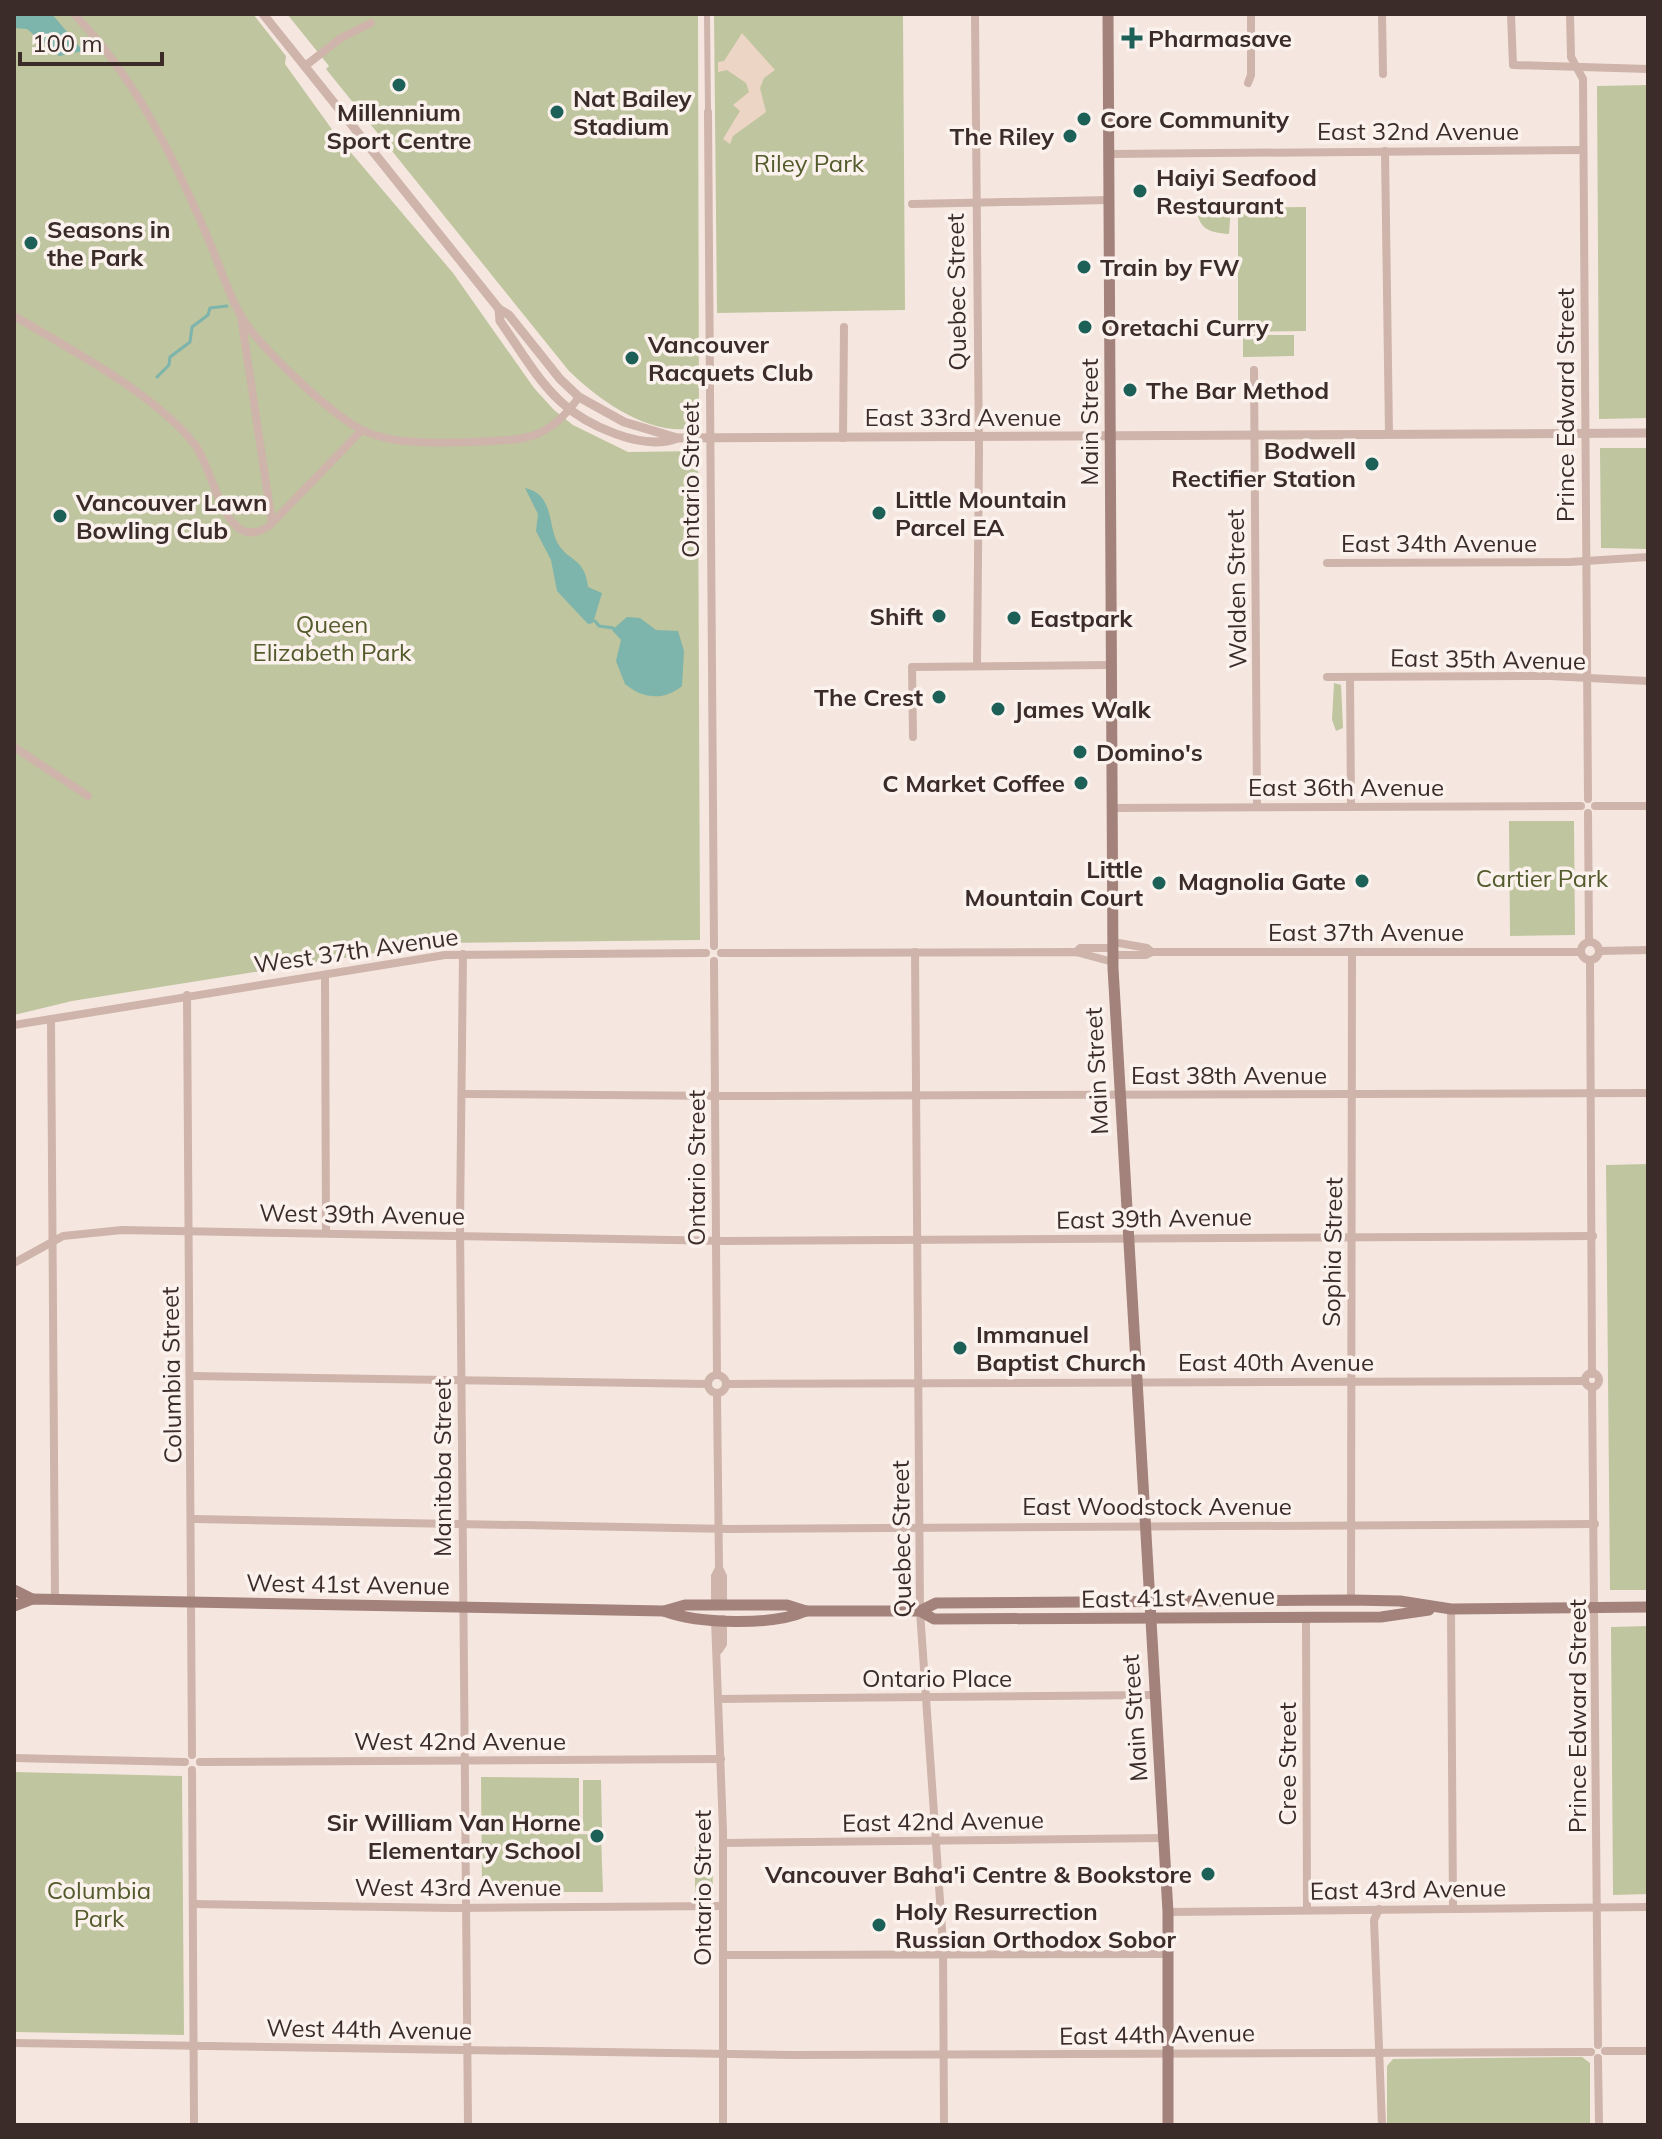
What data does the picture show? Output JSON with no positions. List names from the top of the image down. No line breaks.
{"streets":{"main road":["Main Street","West 41st Avenue","East 41st Avenue"],"street":["East 32nd Avenue","Quebec Street","Prince Edward Street","East 33rd Avenue","Ontario Street","East 34th Avenue","Walden Street","East 35th Avenue","East 36th Avenue","East 37th Avenue","West 37th Avenue","East 38th Avenue","West 39th Avenue","East 39th Avenue","Sophia Street","East 40th Avenue","Columbia Street","Manitoba Street","East Woodstock Avenue","Ontario Place","West 42nd Avenue","Cree Street","East 42nd Avenue","West 43rd Avenue","East 43rd Avenue","West 44th Avenue","East 44th Avenue"]},"crossings":[["East 32nd Avenue","Prince Edward Street"],["East 32nd Avenue","Main Street"],["Quebec Street","East 33rd Avenue"],["Quebec Street","East 37th Avenue"],["Quebec Street","East 38th Avenue"],["Quebec Street","East 39th Avenue"],["Quebec Street","East 40th Avenue"],["Quebec Street","East Woodstock Avenue"],["Quebec Street","East 41st Avenue"],["Quebec Street","Ontario Place"],["Quebec Street","East 42nd Avenue"],["Quebec Street","East 44th Avenue"],["Prince Edward Street","East 33rd Avenue"],["Prince Edward Street","East 34th Avenue"],["Prince Edward Street","East 35th Avenue"],["Prince Edward Street","East 38th Avenue"],["Prince Edward Street","East 39th Avenue"],["Prince Edward Street","East 40th Avenue"],["Prince Edward Street","East Woodstock Avenue"],["Prince Edward Street","East 41st Avenue"],["Prince Edward Street","East 43rd Avenue"],["Prince Edward Street","East 44th Avenue"],["East 33rd Avenue","Main Street"],["East 33rd Avenue","Ontario Street"],["East 33rd Avenue","Walden Street"],["Main Street","East 36th Avenue"],["Main Street","East 37th Avenue"],["Main Street","East 38th Avenue"],["Main Street","East 39th Avenue"],["Main Street","East 40th Avenue"],["Main Street","East Woodstock Avenue"],["Main Street","East 41st Avenue"],["Main Street","Ontario Place"],["Main Street","East 42nd Avenue"],["Main Street","East 43rd Avenue"],["Main Street","East 44th Avenue"],["Ontario Street","East 38th Avenue"],["Ontario Street","West 39th Avenue"],["Ontario Street","East 39th Avenue"],["Ontario Street","West 41st Avenue"],["Ontario Street","East 41st Avenue"],["Ontario Street","Ontario Place"],["Ontario Street","West 42nd Avenue"],["Ontario Street","East 42nd Avenue"],["Ontario Street","West 43rd Avenue"],["Ontario Street","West 44th Avenue"],["Ontario Street","East 44th Avenue"],["Walden Street","East 36th Avenue"],["East 37th Avenue","Sophia Street"],["West 37th Avenue","Columbia Street"],["West 37th Avenue","Manitoba Street"],["East 38th Avenue","Sophia Street"],["East 38th Avenue","Manitoba Street"],["West 39th Avenue","East 39th Avenue"],["West 39th Avenue","Columbia Street"],["West 39th Avenue","Manitoba Street"],["East 39th Avenue","Sophia Street"],["Sophia Street","East 40th Avenue"],["Sophia Street","East Woodstock Avenue"],["Sophia Street","East 41st Avenue"],["Columbia Street","East Woodstock Avenue"],["Columbia Street","West 41st Avenue"],["Manitoba Street","East Woodstock Avenue"],["Manitoba Street","West 41st Avenue"],["Manitoba Street","West 42nd Avenue"],["Manitoba Street","West 43rd Avenue"],["Manitoba Street","West 44th Avenue"],["West 41st Avenue","East 41st Avenue"],["East 41st Avenue","Cree Street"],["Cree Street","East 43rd Avenue"],["West 44th Avenue","East 44th Avenue"]],"parks":["Riley Park","Queen Elizabeth Park","Cartier Park","Columbia Park"],"places":{"health":["Pharmasave"],"other":["Millennium Sport Centre","Nat Bailey Stadium","Core Community","The Riley","Haiyi Seafood Restaurant","Seasons in the Park","Train by FW","Oretachi Curry","Vancouver Racquets Club","The Bar Method","Bodwell Rectifier Station","Little Mountain Parcel EA","Vancouver Lawn Bowling Club","Shift","Eastpark","The Crest","James Walk","Domino's","C Market Coffee","Magnolia Gate","Little Mountain Court","Immanuel Baptist Church","Sir William Van Horne Elementary School","Vancouver Baha'i Centre & Bookstore","Holy Resurrection Russian Orthodox Sobor"]},"scale_bar":"100 m"}
